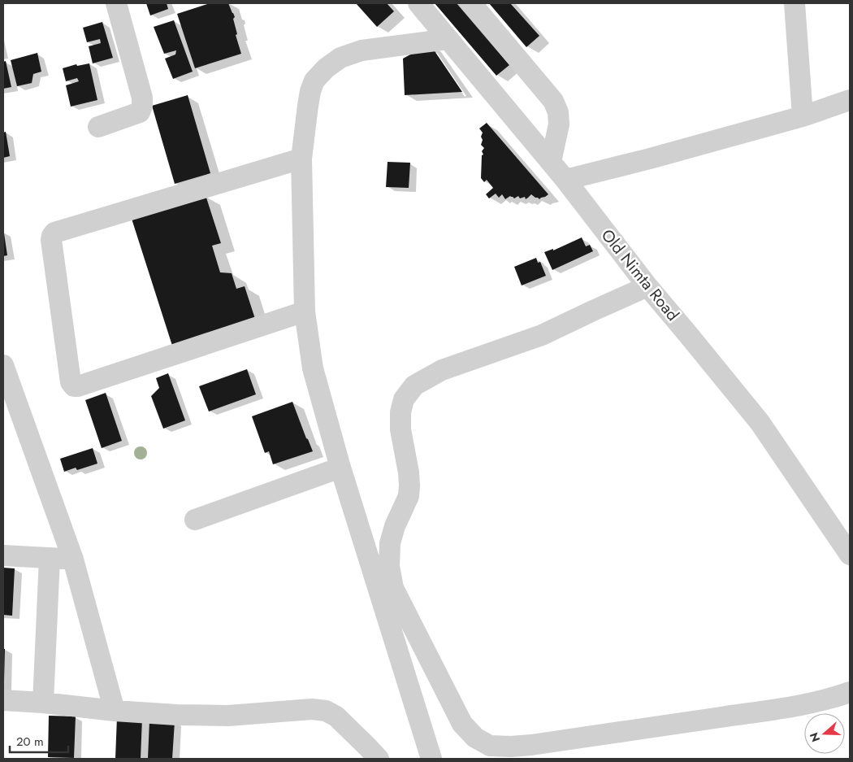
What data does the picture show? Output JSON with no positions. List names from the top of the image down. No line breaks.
{"streets":{"street":["Old Nimta Road"]},"scale_bar":"20 m","north":"left"}
